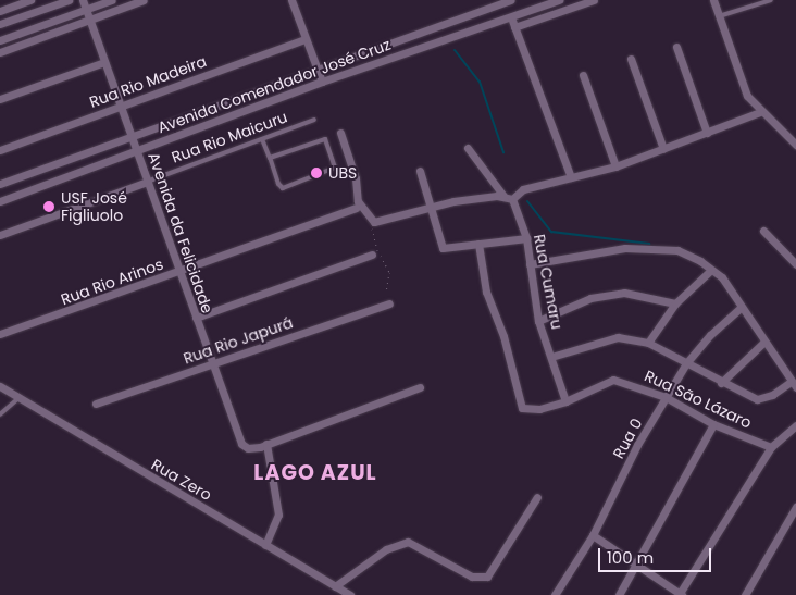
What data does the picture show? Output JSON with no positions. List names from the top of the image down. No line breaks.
{"streets":{"street":["Rua Rio Madeira","Avenida Comendador José Cruz","Rua Rio Maicuru","Avenida da Felicidade","Rua Rio Arinos","Rua Cumaru","Rua Rio Japurá","Rua São Lázaro","Rua 0","Rua Zero"]},"crossings":[["Rua Rio Madeira","Avenida da Felicidade"],["Avenida Comendador José Cruz","Avenida da Felicidade"],["Rua Rio Maicuru","Avenida da Felicidade"],["Avenida da Felicidade","Rua Rio Arinos"],["Avenida da Felicidade","Rua Rio Japurá"],["Rua Cumaru","Rua São Lázaro"],["Rua São Lázaro","Rua 0"]],"districts":["LAGO AZUL"],"places":["UBS","USF José Figliuolo"],"scale_bar":"100 m"}
